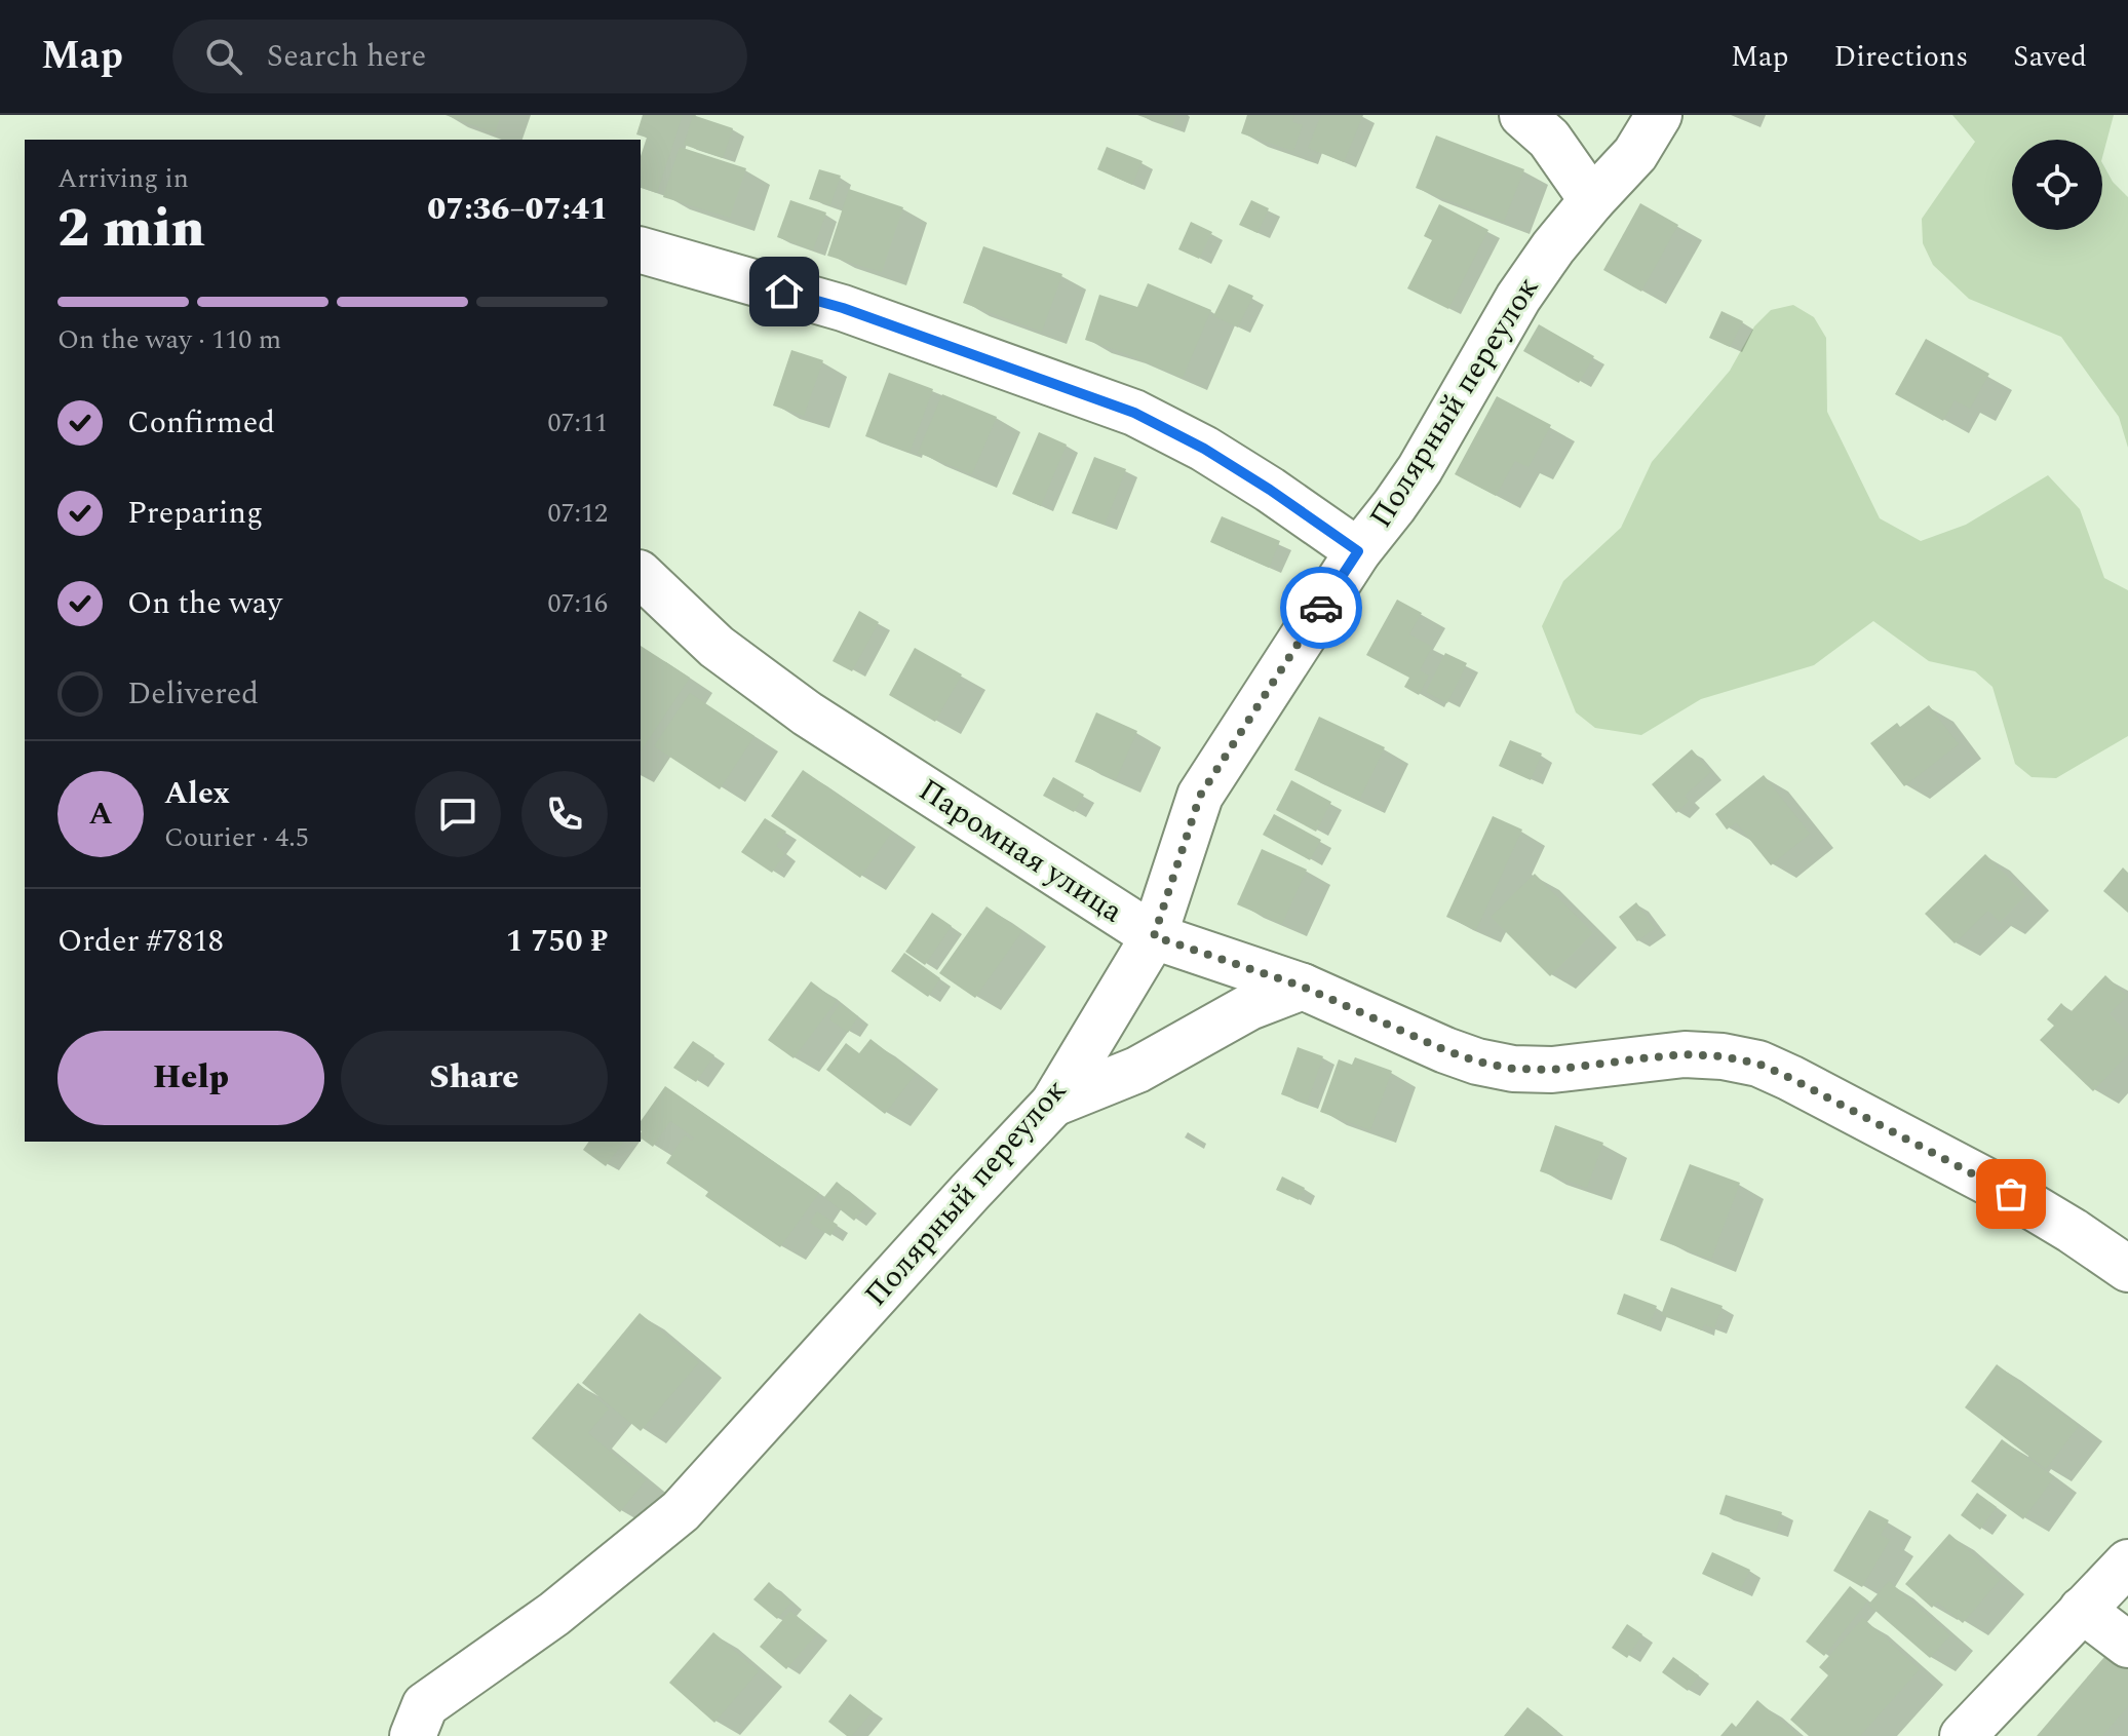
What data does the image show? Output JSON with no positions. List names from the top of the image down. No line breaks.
{"streets":{"street":["Полярный переулок","Паромная улица"]},"crossings":[["Полярный переулок","Паромная улица"]],"page":{"header":"Map","search":"Search here","nav":["Map","Directions","Saved"],"heading":["2 min","Arriving in","07:36–07:41"],"panel":["Alex","Courier · 4.5","Order #7818","1 750 ₽"],"bar":"On the way · 110 m","list":[["Confirmed","07:11"],["Preparing","07:12"],["On the way","07:16"],"Delivered"],"round":"A","buttons":["Help","Share"]}}
